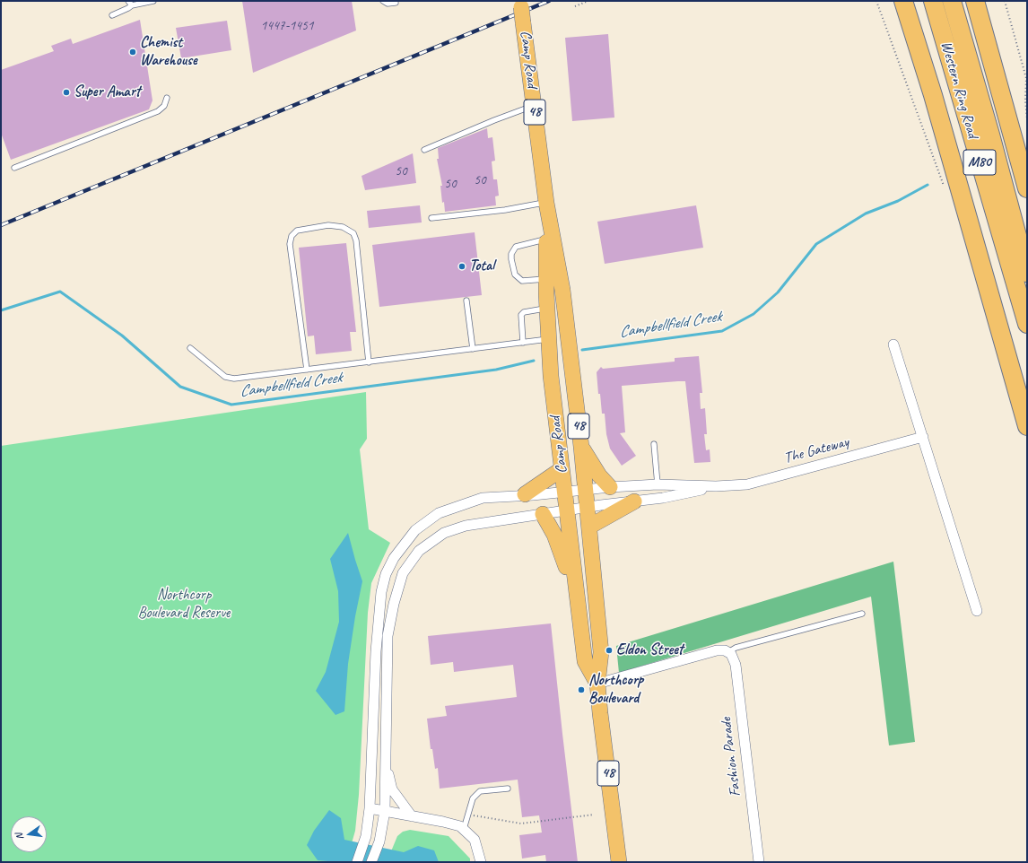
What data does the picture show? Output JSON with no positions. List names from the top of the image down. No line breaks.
{"streets":{"highway":["Western Ring Road","M80"],"main road":["Camp Road","48"],"street":["The Gateway","Fashion Parade"]},"crossings":[["Camp Road","The Gateway"]],"water":["Campbellfield Creek"],"parks":["Northcorp Boulevard Reserve"],"places":["Chemist Warehouse","Super Amart","Total","Eldon Street","Northcorp Boulevard"],"house_numbers":["1447-1451","50","50","50"],"north":"left"}
